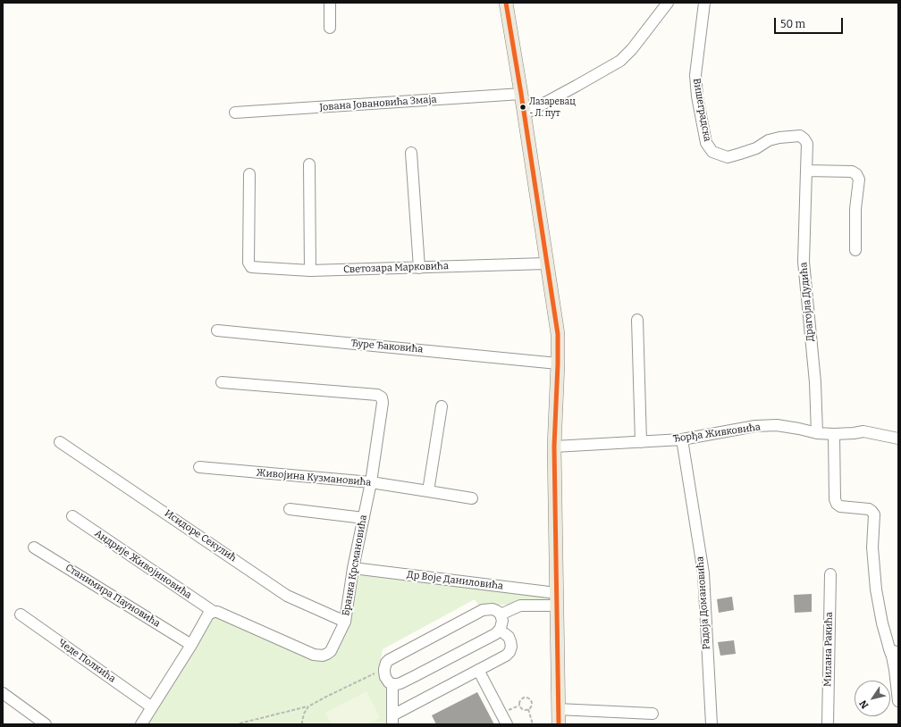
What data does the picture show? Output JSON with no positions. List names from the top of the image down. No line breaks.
{"streets":{"street":["Јована Јовановића Змаја","Вишеградска","Светозара Марковића","Драгојла Дудића","Ђуре Ђаковића","Ђорђа Живковића","Живојина Кузмановића","Исидоре Секулић","Андрије Живојиновића","Бранка Крсмановића","Др Воје Даниловића","Станимира Пауновића","Радоја Домановића","Милана Ракића","Чеде Полкића"]},"crossings":[["Вишеградска","Драгојла Дудића"],["Драгојла Дудића","Ђорђа Живковића"],["Ђорђа Живковића","Радоја Домановића"],["Живојина Кузмановића","Бранка Крсмановића"],["Исидоре Секулић","Бранка Крсмановића"],["Андрије Живојиновића","Бранка Крсмановића"],["Бранка Крсмановића","Др Воје Даниловића"]],"places":["Лазаревац - Л. пут"],"scale_bar":"50 m","north":"bottom left"}
